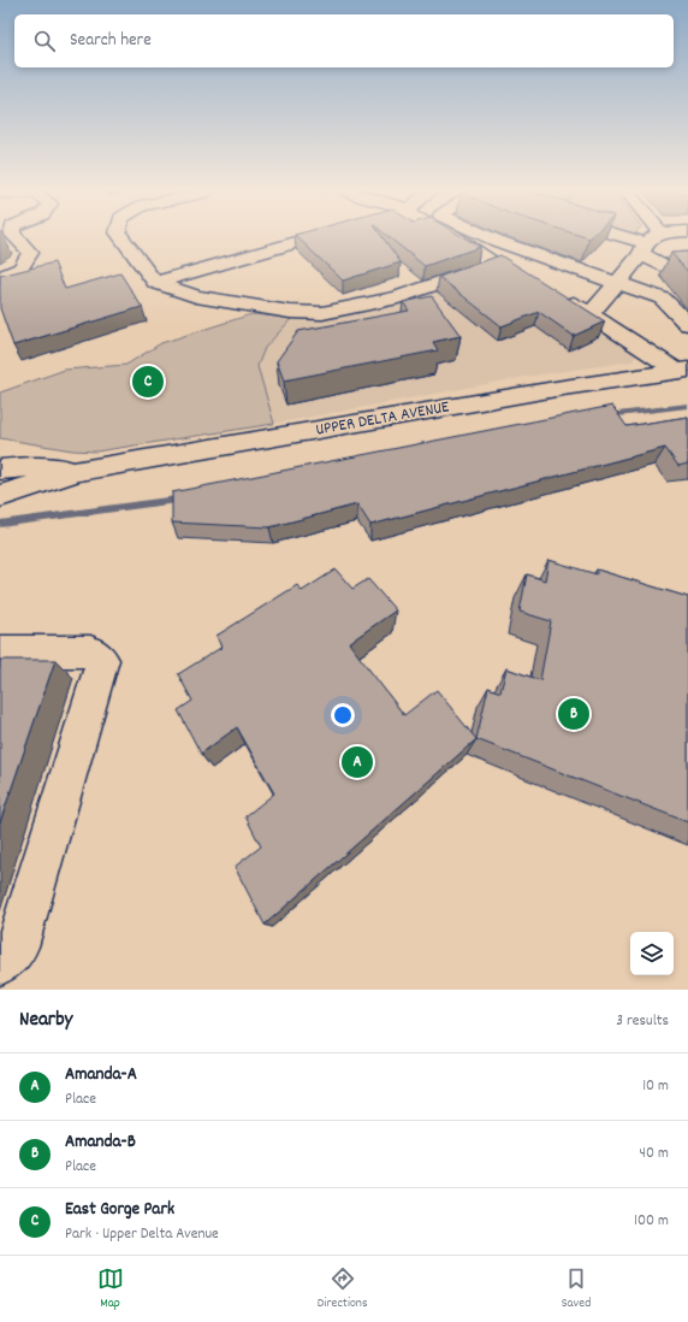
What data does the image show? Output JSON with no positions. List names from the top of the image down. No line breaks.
{"streets":{"street":["UPPER DELTA AVENUE"]},"page":{"search":"Search here","pins":["C","B","A"],"heading":["Nearby","3 results"],"list":[{"mark":"A","name":"Amanda-A","note":"Place","value":"10 m"},{"mark":"B","name":"Amanda-B","note":"Place","value":"40 m"},{"mark":"C","name":"East Gorge Park","note":"Park · Upper Delta Avenue","value":"100 m"}],"nav":["Map","Directions","Saved"]}}
